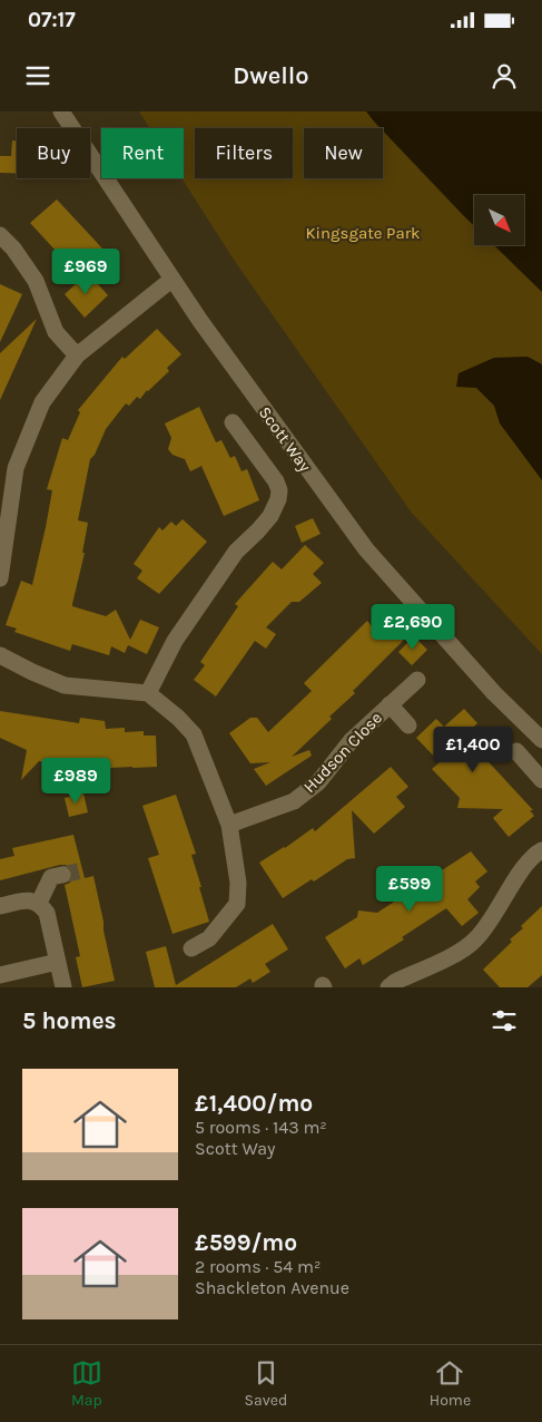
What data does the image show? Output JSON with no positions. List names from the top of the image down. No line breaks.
{"streets":{"street":["Scott Way","Hudson Close"]},"parks":["Kingsgate Park"],"north":"bottom right","page":{"status":"07:17","header":"Dwello","chip":["Buy","Rent","Filters","New"],"price":["£969","£2,690","£1,400","£989","£599"],"heading":"5 homes","list":[{"name":"£1,400/mo","note":"5 rooms · 143 m² · Scott Way"},{"name":"£599/mo","note":"2 rooms · 54 m² · Shackleton Avenue"}],"tabs":["Map","Saved","Home"]}}
